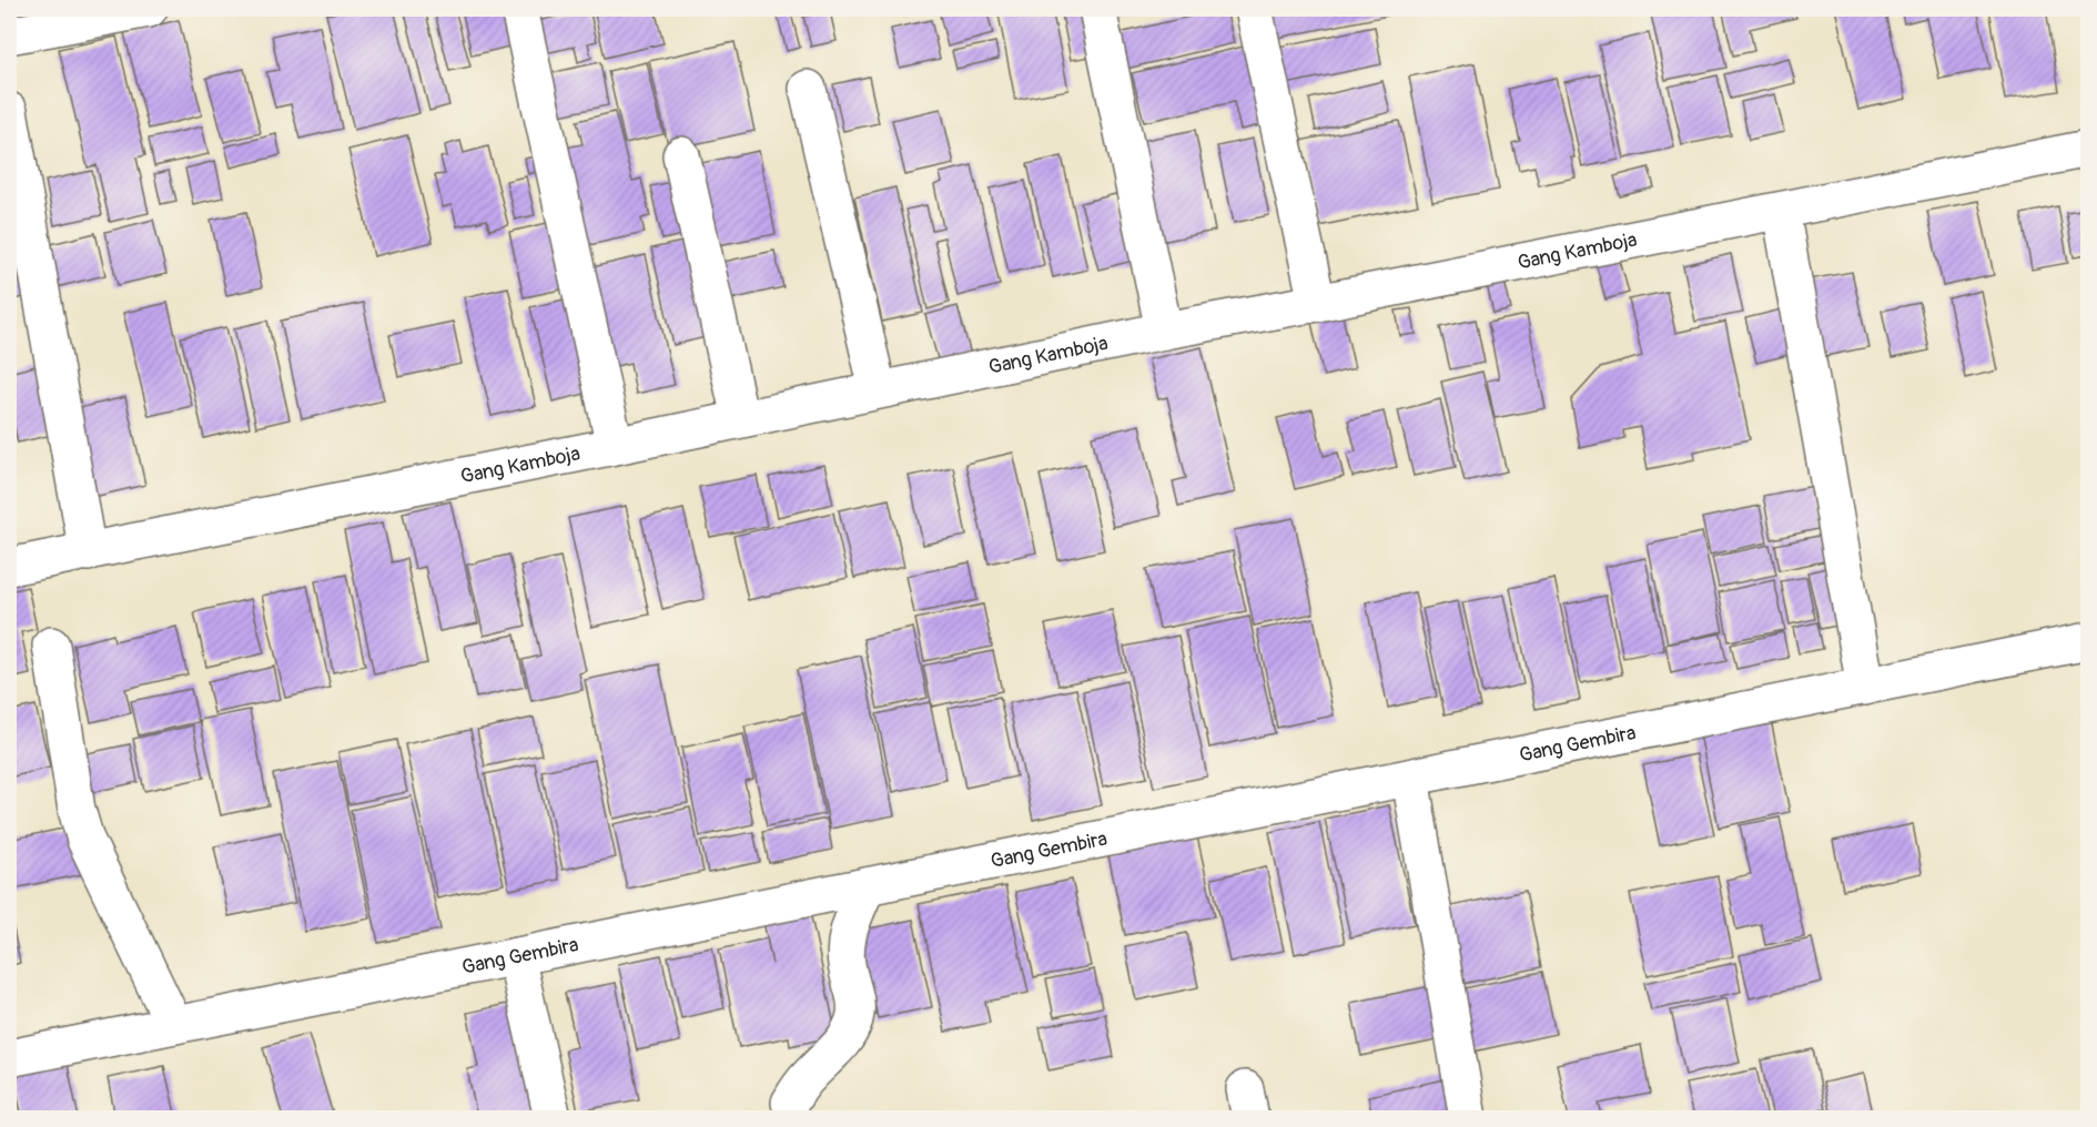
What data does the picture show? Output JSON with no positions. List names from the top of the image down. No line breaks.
{"streets":{"street":["Gang Kamboja","Gang Gembira"]}}
